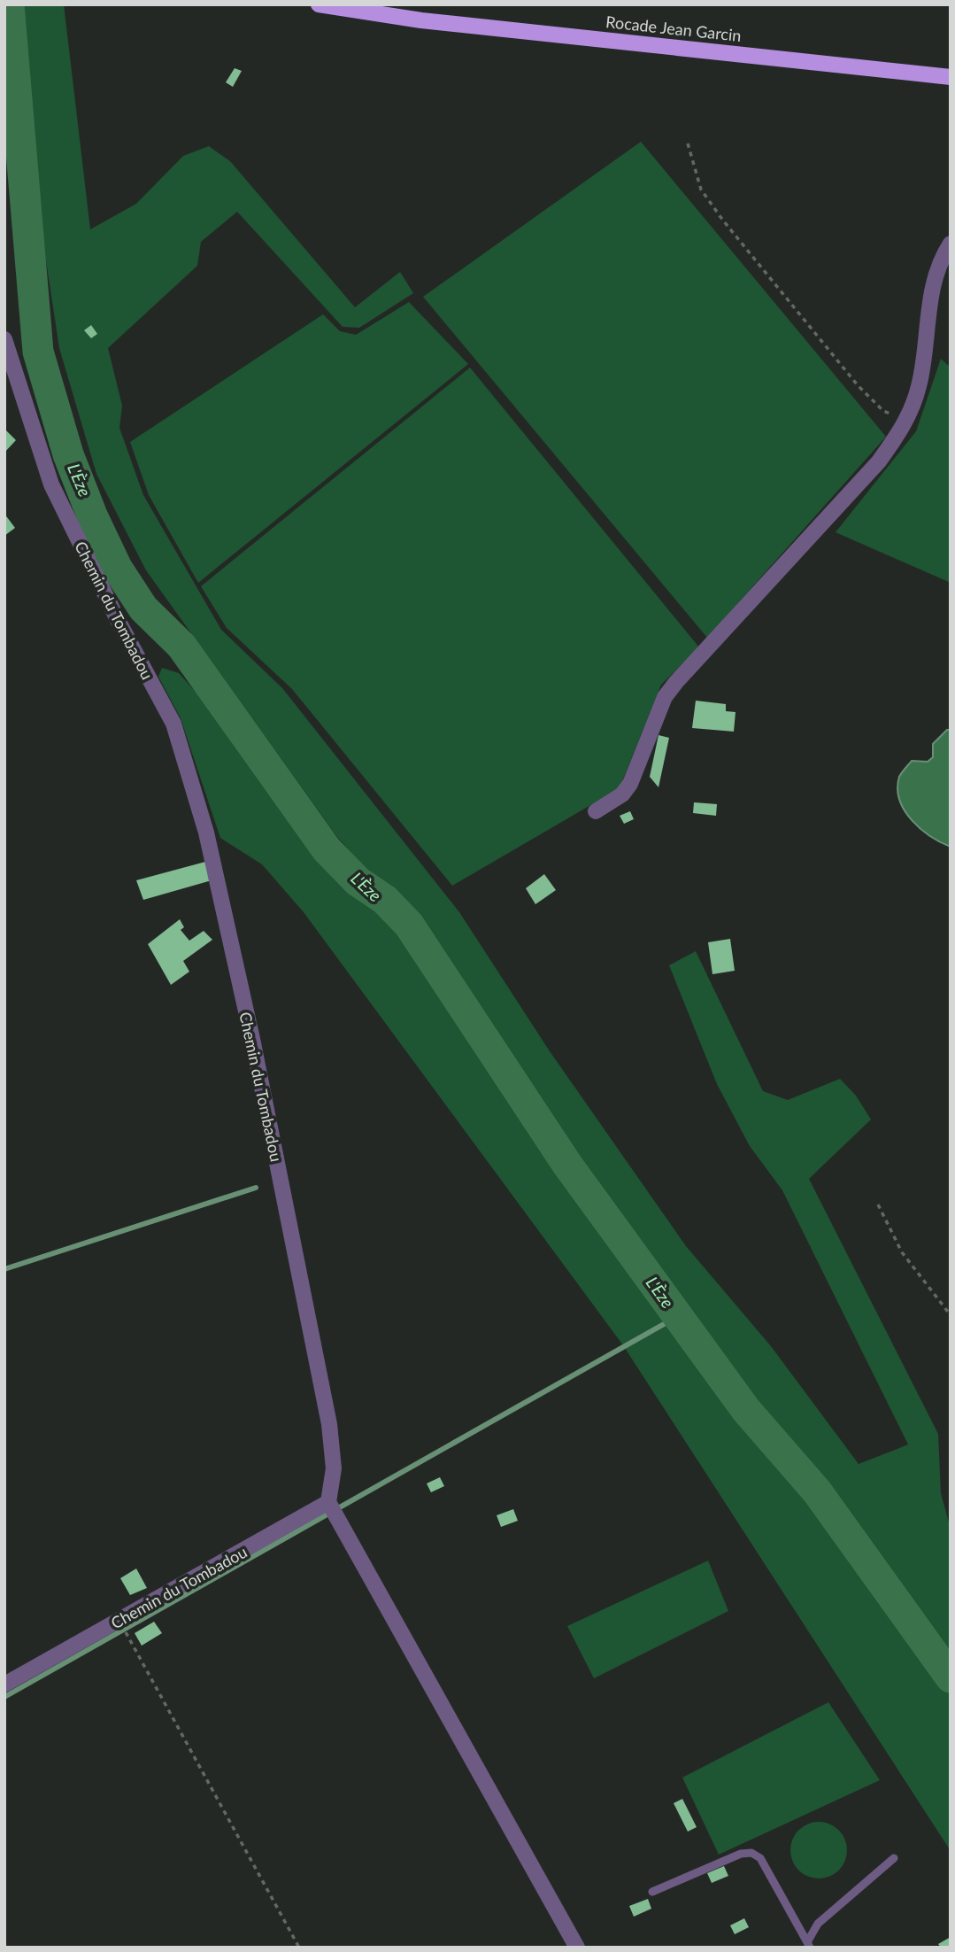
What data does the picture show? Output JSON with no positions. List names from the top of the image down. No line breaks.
{"streets":{"main road":["Rocade Jean Garcin"],"street":["Chemin du Tombadou"]},"water":["L'Èze"]}
